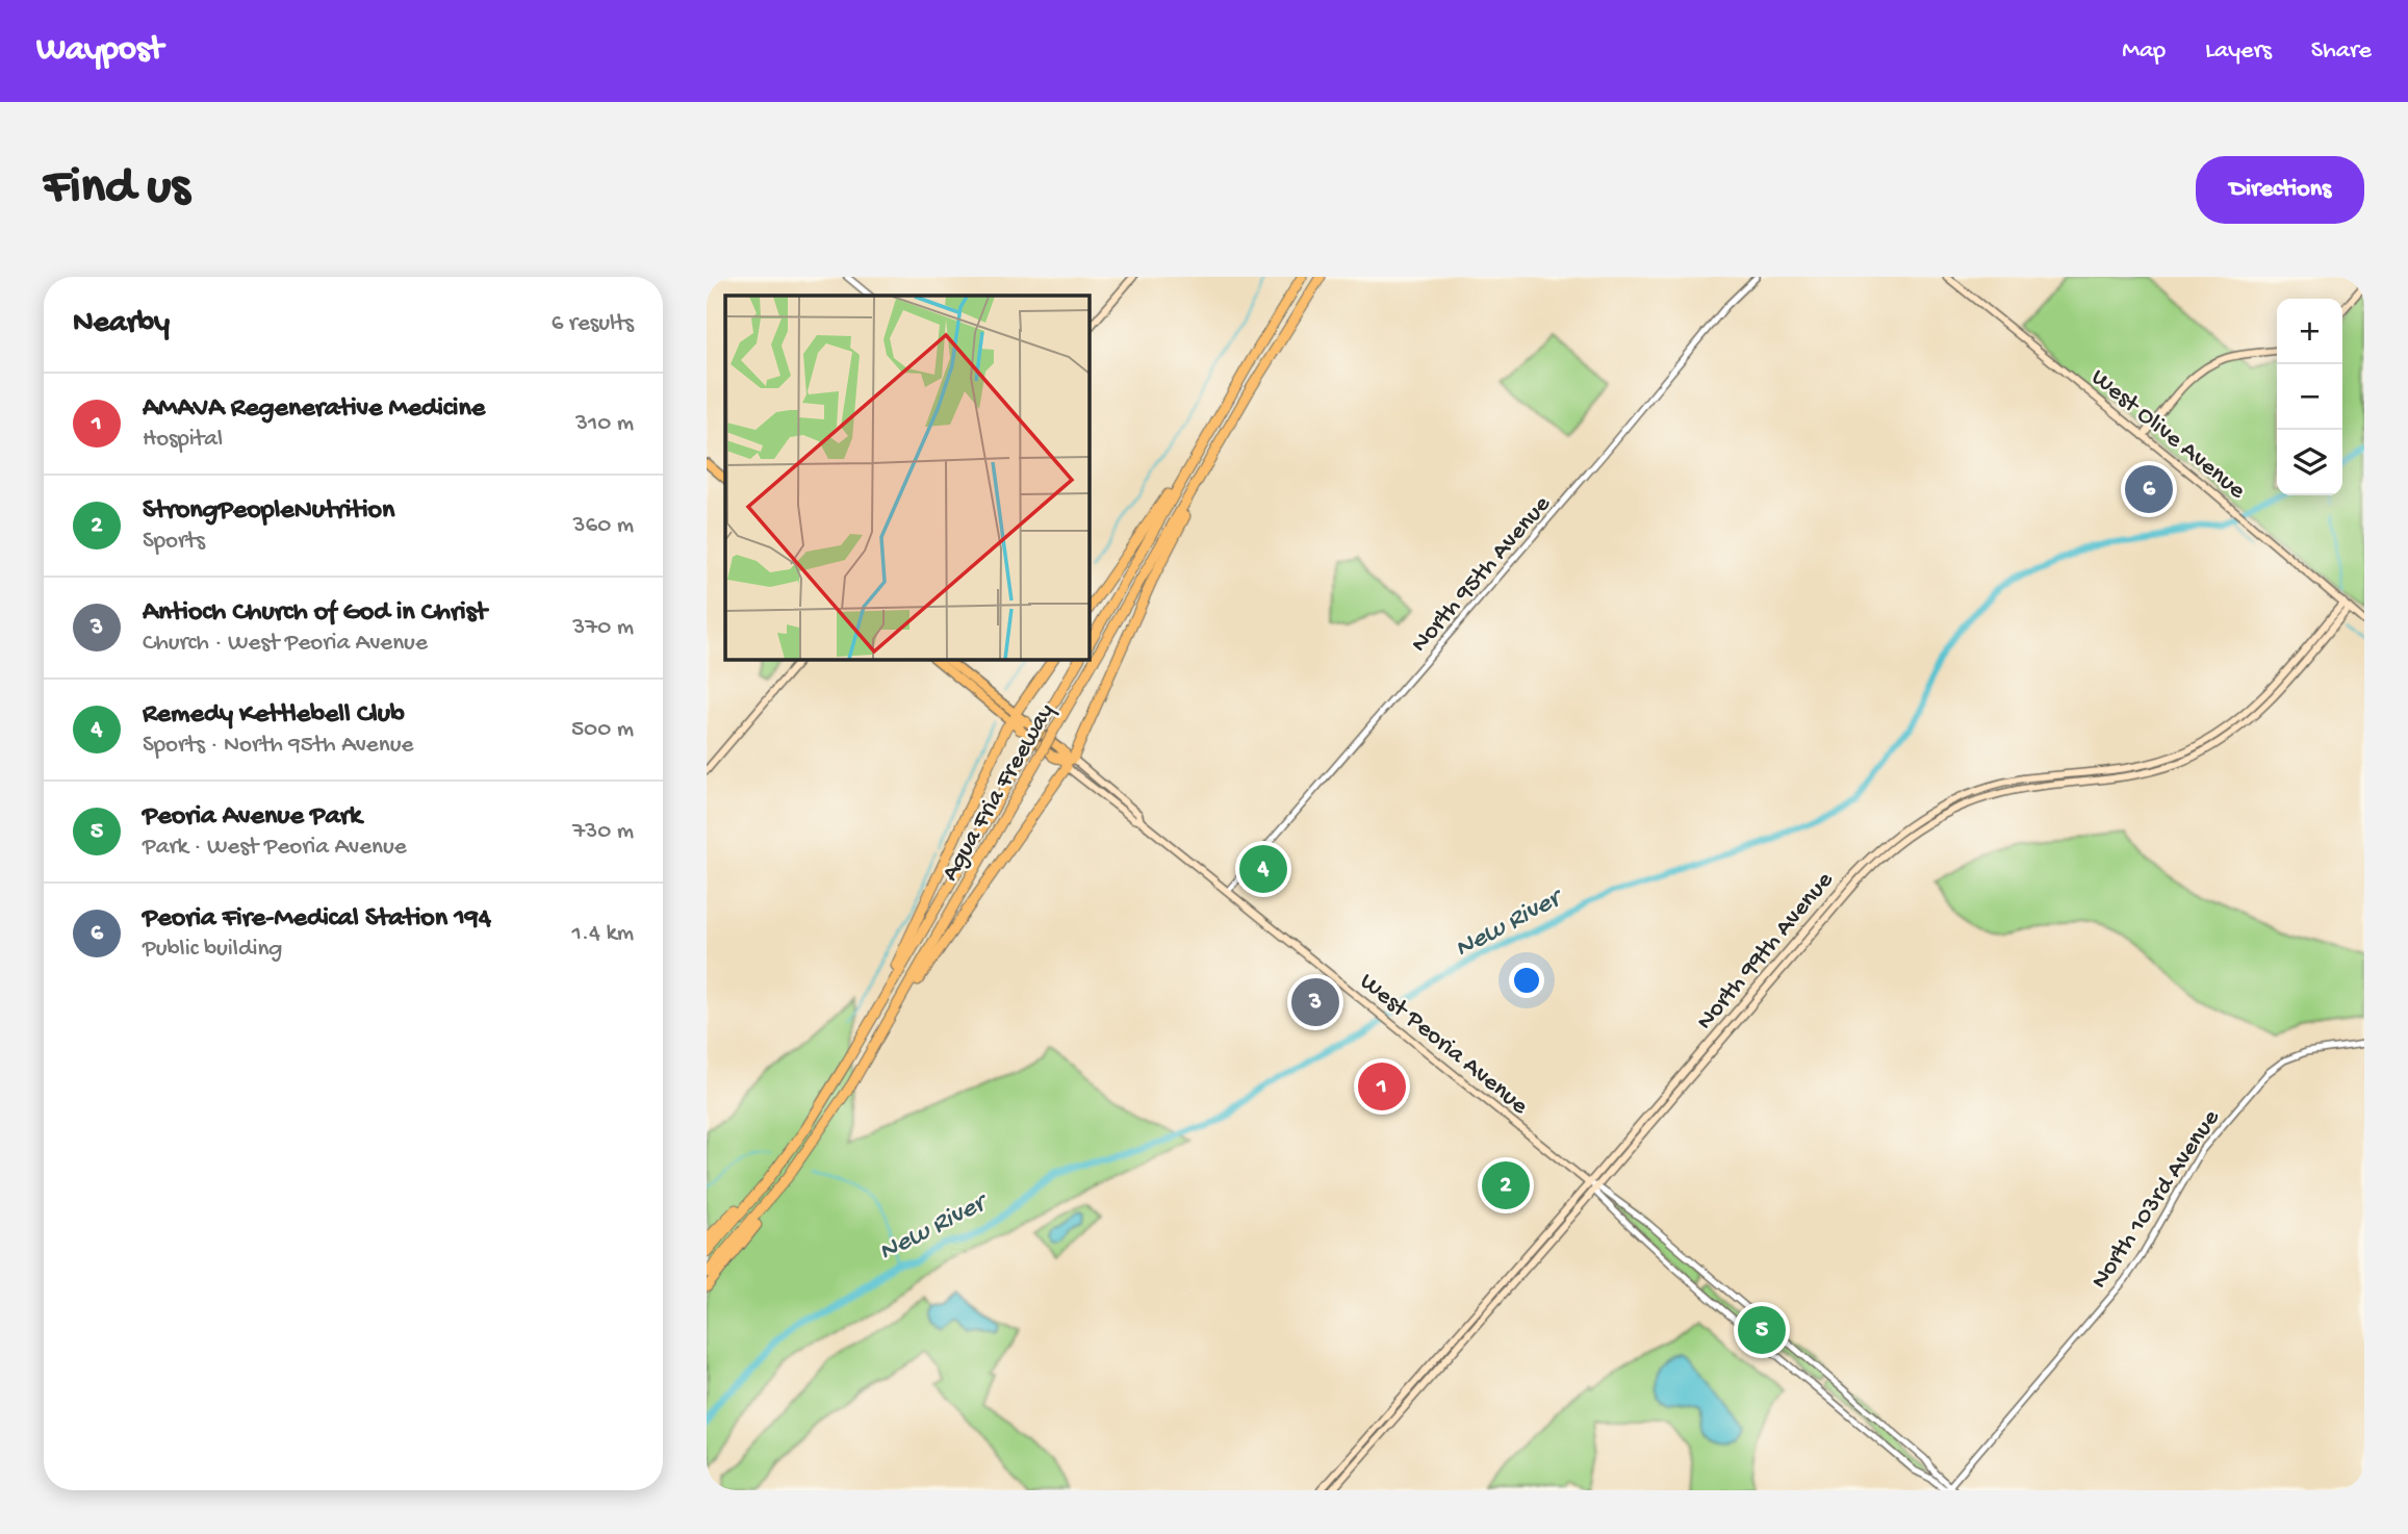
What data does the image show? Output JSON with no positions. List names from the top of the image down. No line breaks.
{"streets":{"highway":["Agua Fria Freeway"],"main road":["West Olive Avenue","North 99th Avenue","West Peoria Avenue"],"street":["North 95th Avenue","North 103rd Avenue"]},"crossings":[["West Olive Avenue","North 99th Avenue"],["North 95th Avenue","West Peoria Avenue"],["North 99th Avenue","West Peoria Avenue"],["West Peoria Avenue","North 103rd Avenue"]],"water":["New River"],"page":{"header":"Waypost","nav":["Map","Layers","Share"],"buttons":"Directions","title":"Find us","heading":["Nearby","6 results"],"map_buttons":["+","−"],"list":[{"mark":"1","name":"AMAVA Regenerative Medicine","note":"Hospital","value":"310 m"},{"mark":"2","name":"StrongPeopleNutrition","note":"Sports","value":"360 m"},{"mark":"3","name":"Antioch Church of God in Christ","note":"Church · West Peoria Avenue","value":"370 m"},{"mark":"4","name":"Remedy Kettlebell Club","note":"Sports · North 95th Avenue","value":"500 m"},{"mark":"5","name":"Peoria Avenue Park","note":"Park · West Peoria Avenue","value":"730 m"},{"mark":"6","name":"Peoria Fire-Medical Station 194","note":"Public building","value":"1.4 km"}],"pins":["6","4","3","1","2","5"]}}
